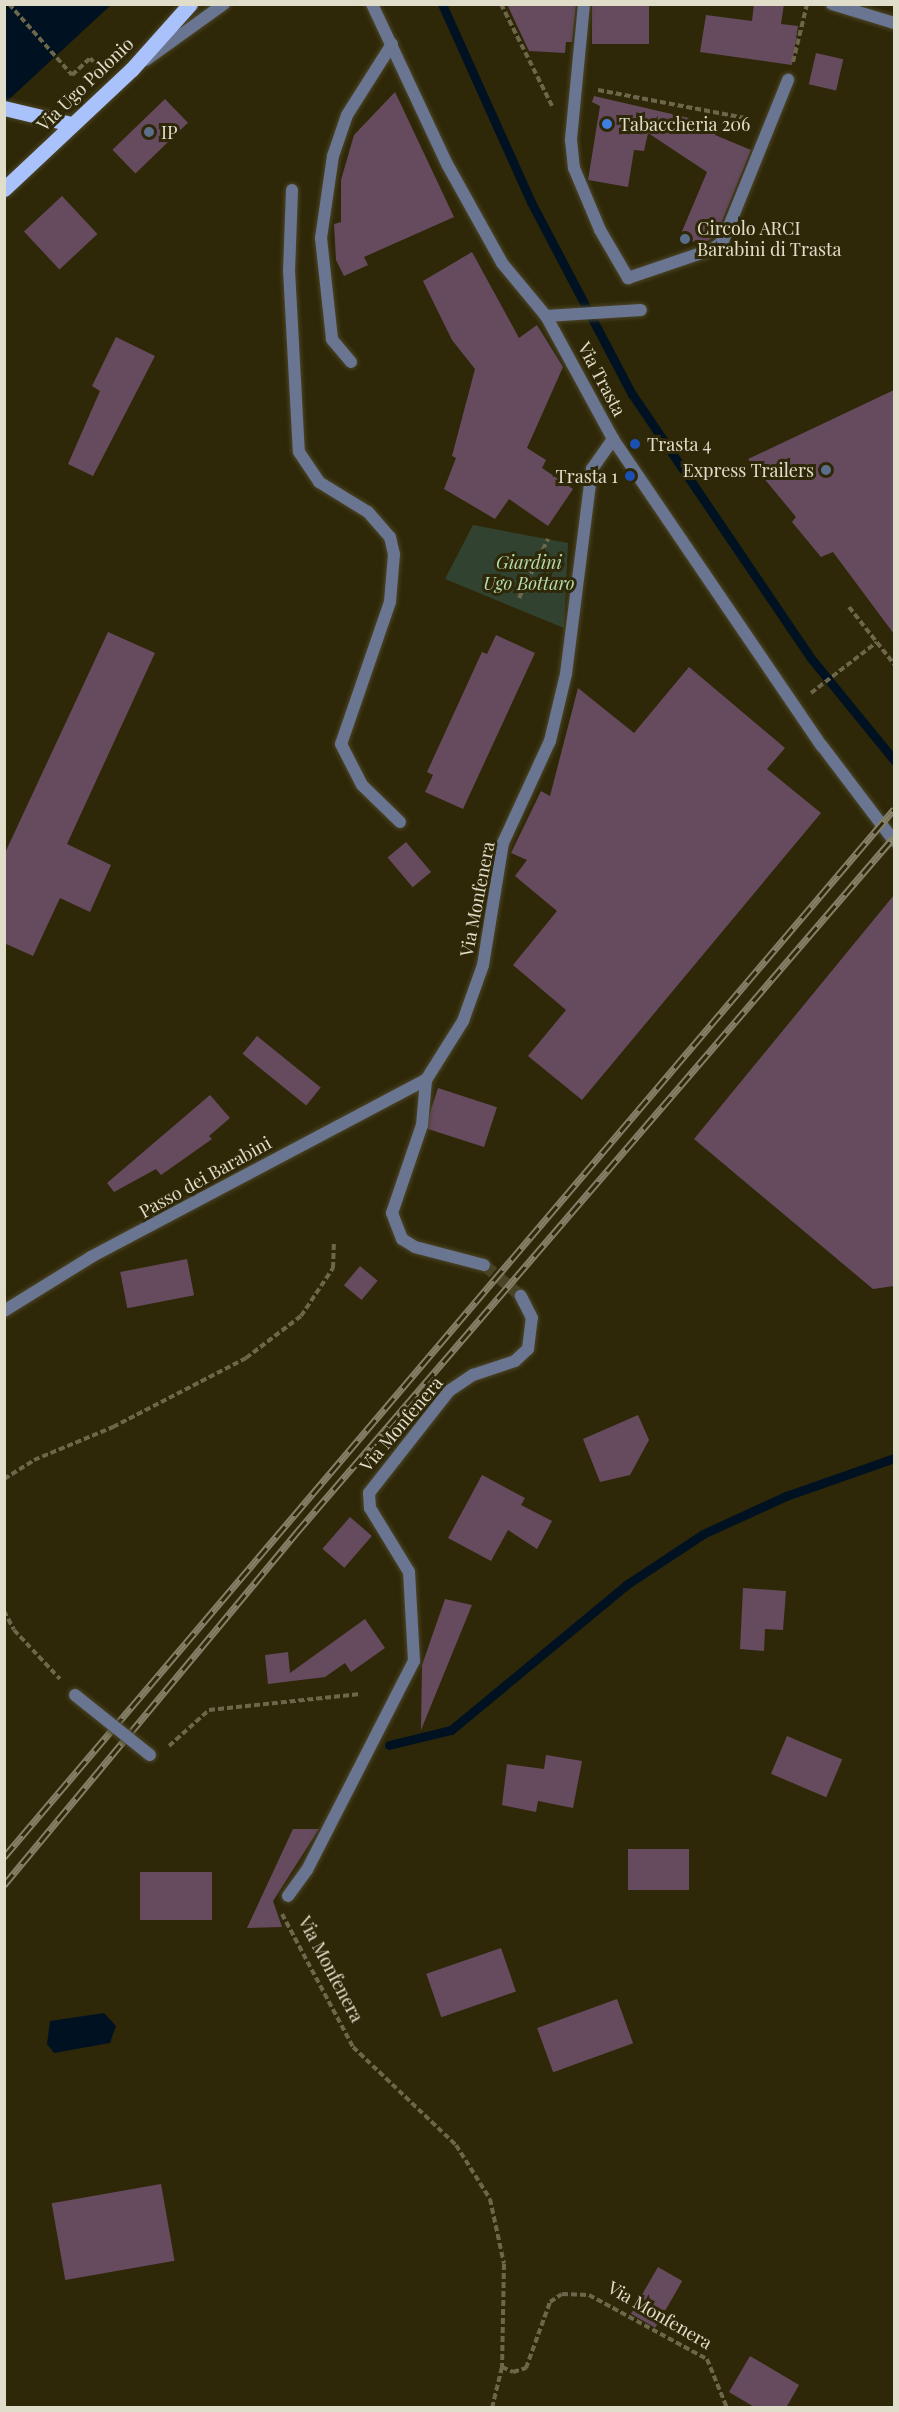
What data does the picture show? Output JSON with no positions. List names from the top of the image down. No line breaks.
{"streets":{"main road":["Via Ugo Polonio"],"street":["Via Trasta","Via Monfenera","Passo dei Barabini"]},"crossings":[["Via Trasta","Via Monfenera"],["Via Monfenera","Passo dei Barabini"]],"parks":["Giardini Ugo Bottaro"],"places":["Tabaccheria 206","IP","Circolo ARCI Barabini di Trasta","Trasta 4","Express Trailers","Trasta 1"]}
